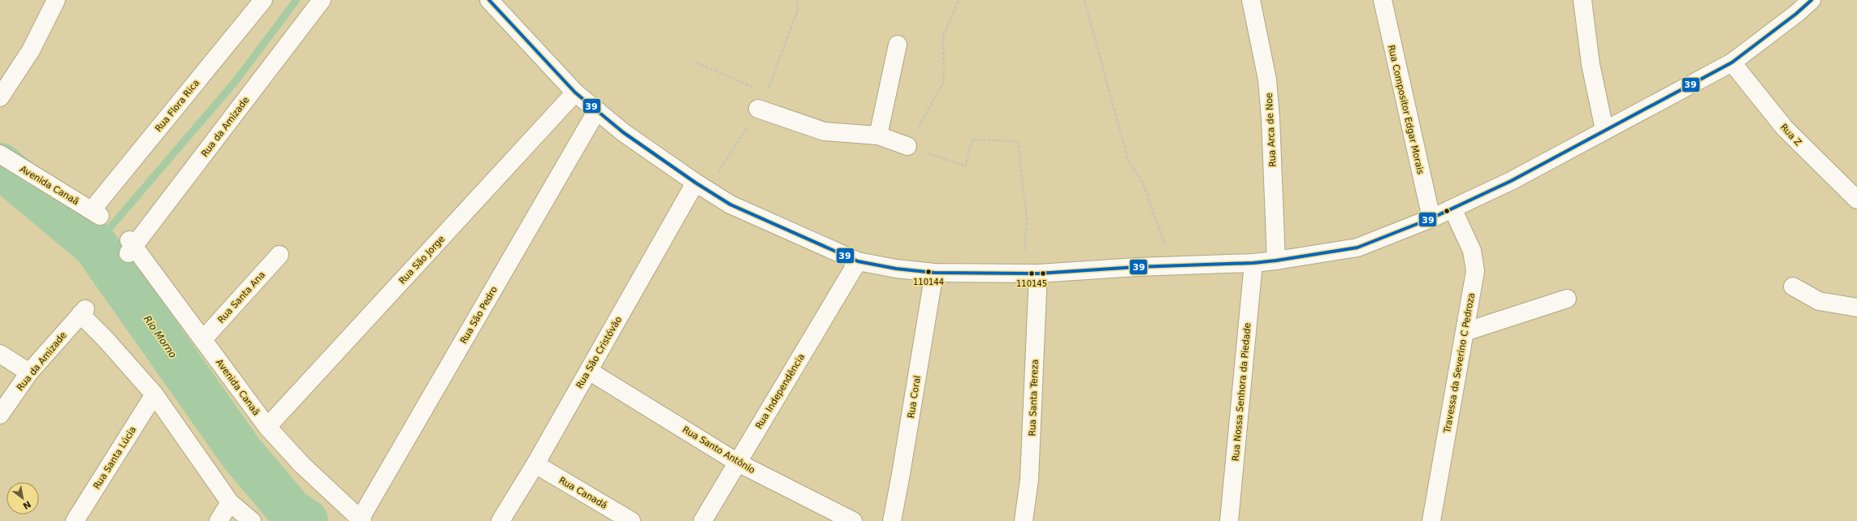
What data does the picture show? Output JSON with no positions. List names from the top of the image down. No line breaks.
{"streets":{"street":["Rua Flora Rica","Rua Compositor Edgar Morais","Rua da Amizade","Rua Arca de Noe","Rua Z","Avenida Canaã","Rua São Jorge","Rua Santa Ana","Rua São Pedro","Rua São Cristóvão","Travessa da Severino C Pedroza","Rua Independência","Rua Nossa Senhora da Piedade","Rua Coral","Rua Santa Tereza","Rua Santo Antônio","Rua Santa Lúcia","Rua Canadá"]},"crossings":[["Rua Flora Rica","Avenida Canaã"],["Rua da Amizade","Avenida Canaã"],["Rua da Amizade","Rua Santa Lúcia"],["Avenida Canaã","Rua São Jorge"],["Avenida Canaã","Rua Santa Ana"],["Avenida Canaã","Rua São Pedro"],["Rua São Cristóvão","Rua Santo Antônio"],["Rua São Cristóvão","Rua Canadá"],["Rua Independência","Rua Santo Antônio"]],"water":["Rio Morno"],"places":["110144","110145"],"lines":["transit line 39"],"north":"bottom right"}
